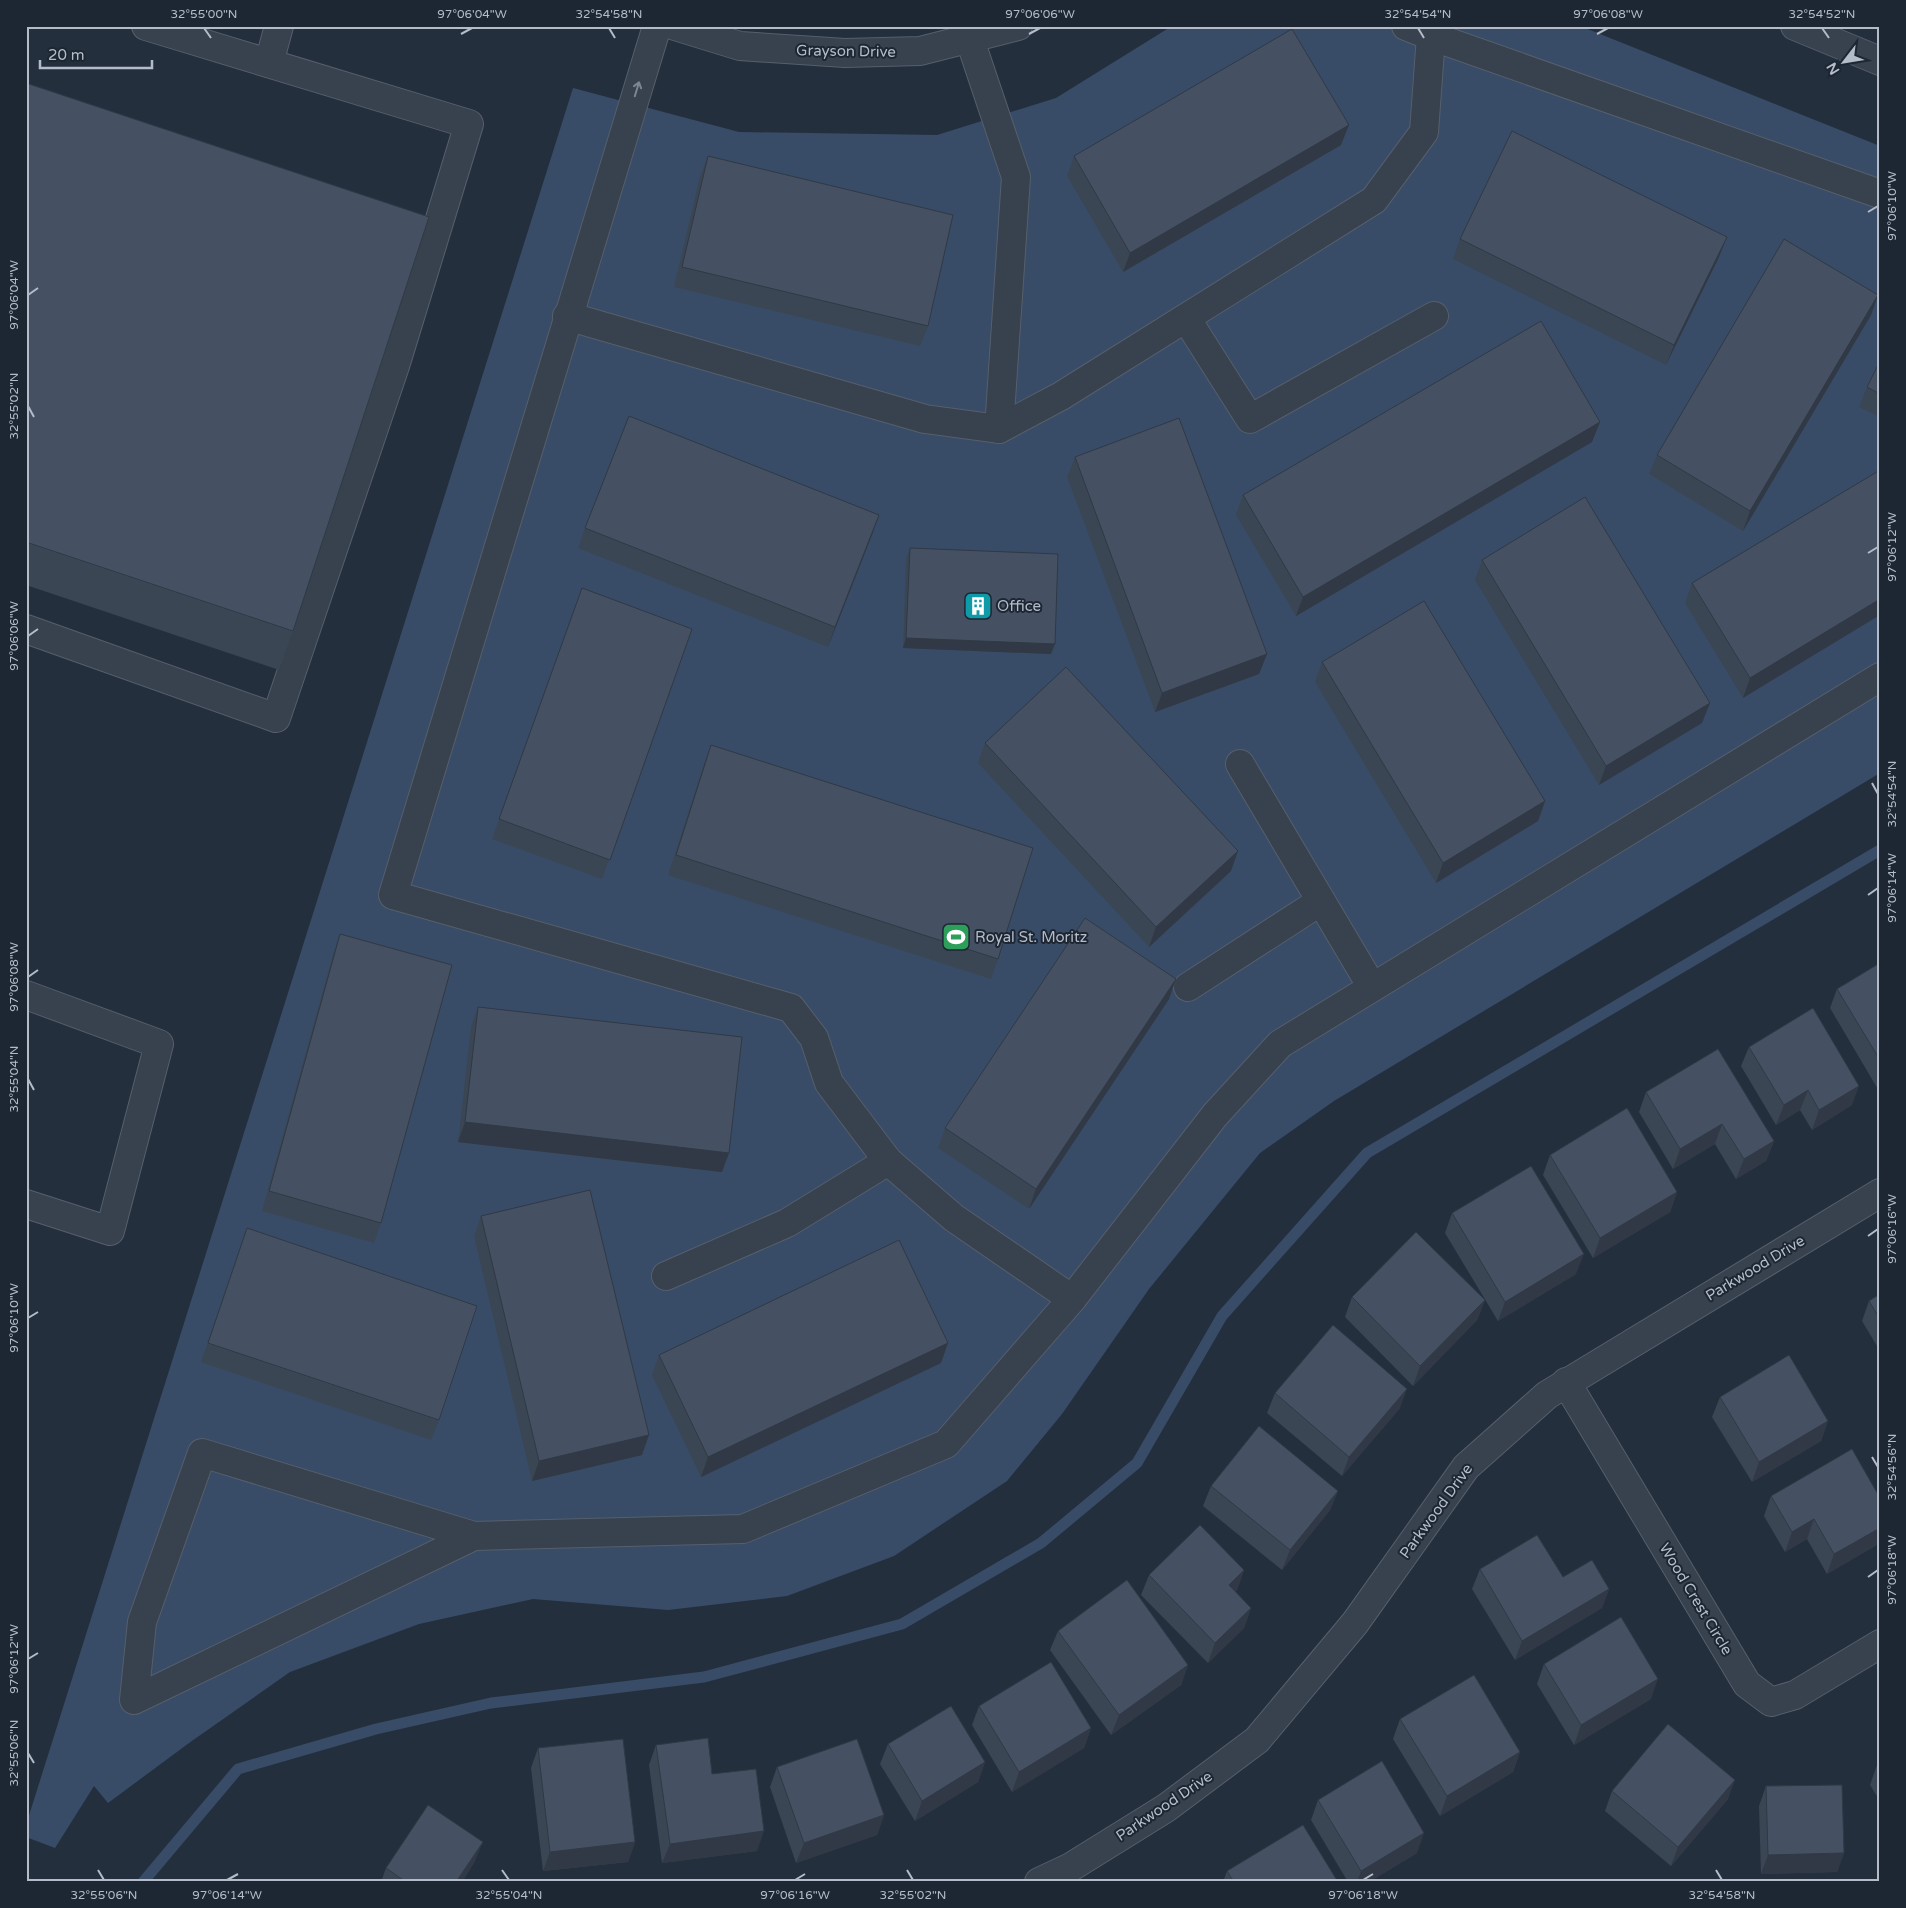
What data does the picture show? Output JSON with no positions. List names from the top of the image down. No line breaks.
{"streets":{"street":["Grayson Drive","Parkwood Drive","Wood Crest Circle"]},"crossings":[["Parkwood Drive","Wood Crest Circle"]],"places":{"building":["Office"],"sports":["Royal St. Moritz"]},"scale_bar":"20 m","north":"bottom left","coordinates":["32°55'00\"N","97°06'04\"W","32°54'58\"N","97°06'06\"W","32°54'54\"N","97°06'08\"W","32°54'52\"N","97°06'10\"W","32°55'02\"N","97°06'12\"W","97°06'14\"W","32°55'04\"N","97°06'16\"W","32°54'56\"N","97°06'18\"W","32°55'06\"N"]}
